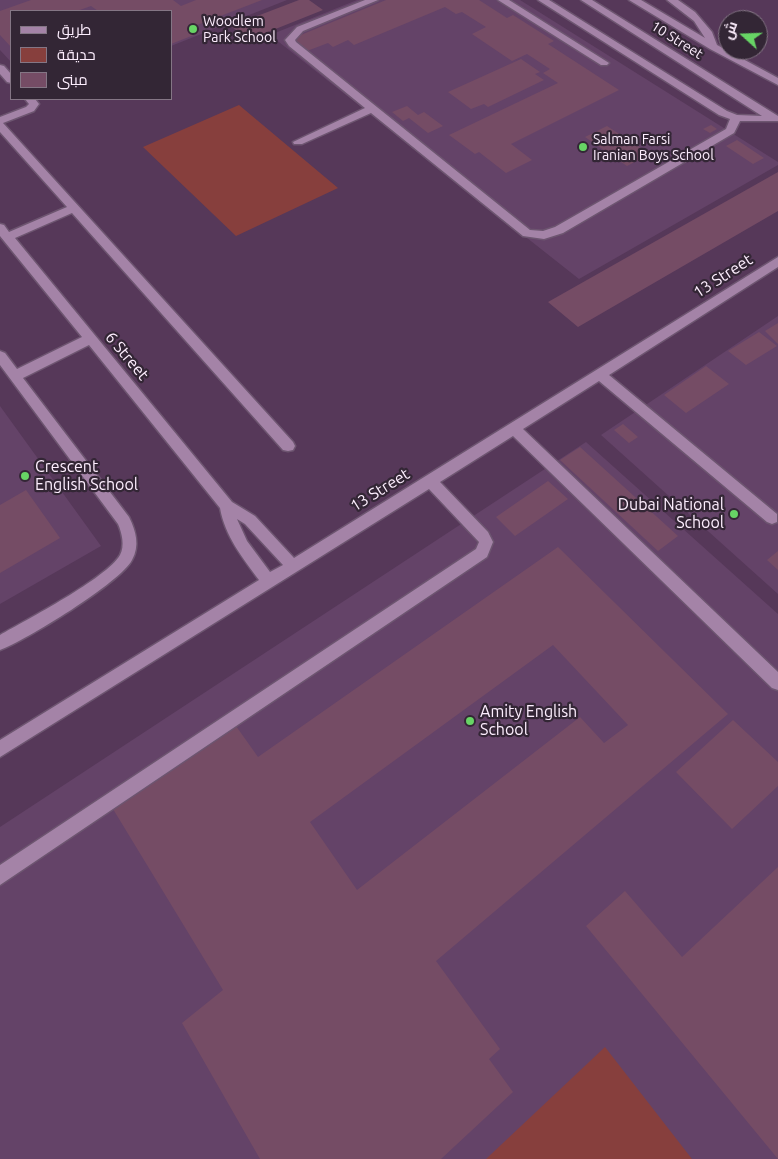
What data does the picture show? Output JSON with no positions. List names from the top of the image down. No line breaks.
{"streets":{"street":["10 Street","13 Street","6 Street"]},"crossings":[["13 Street","6 Street"]],"places":["Woodlem Park School","Salman Farsi Iranian Boys School","Crescent English School","Dubai National School","Amity English School"],"legend":["طريق","حديقة","مبنى"],"north":"left"}
